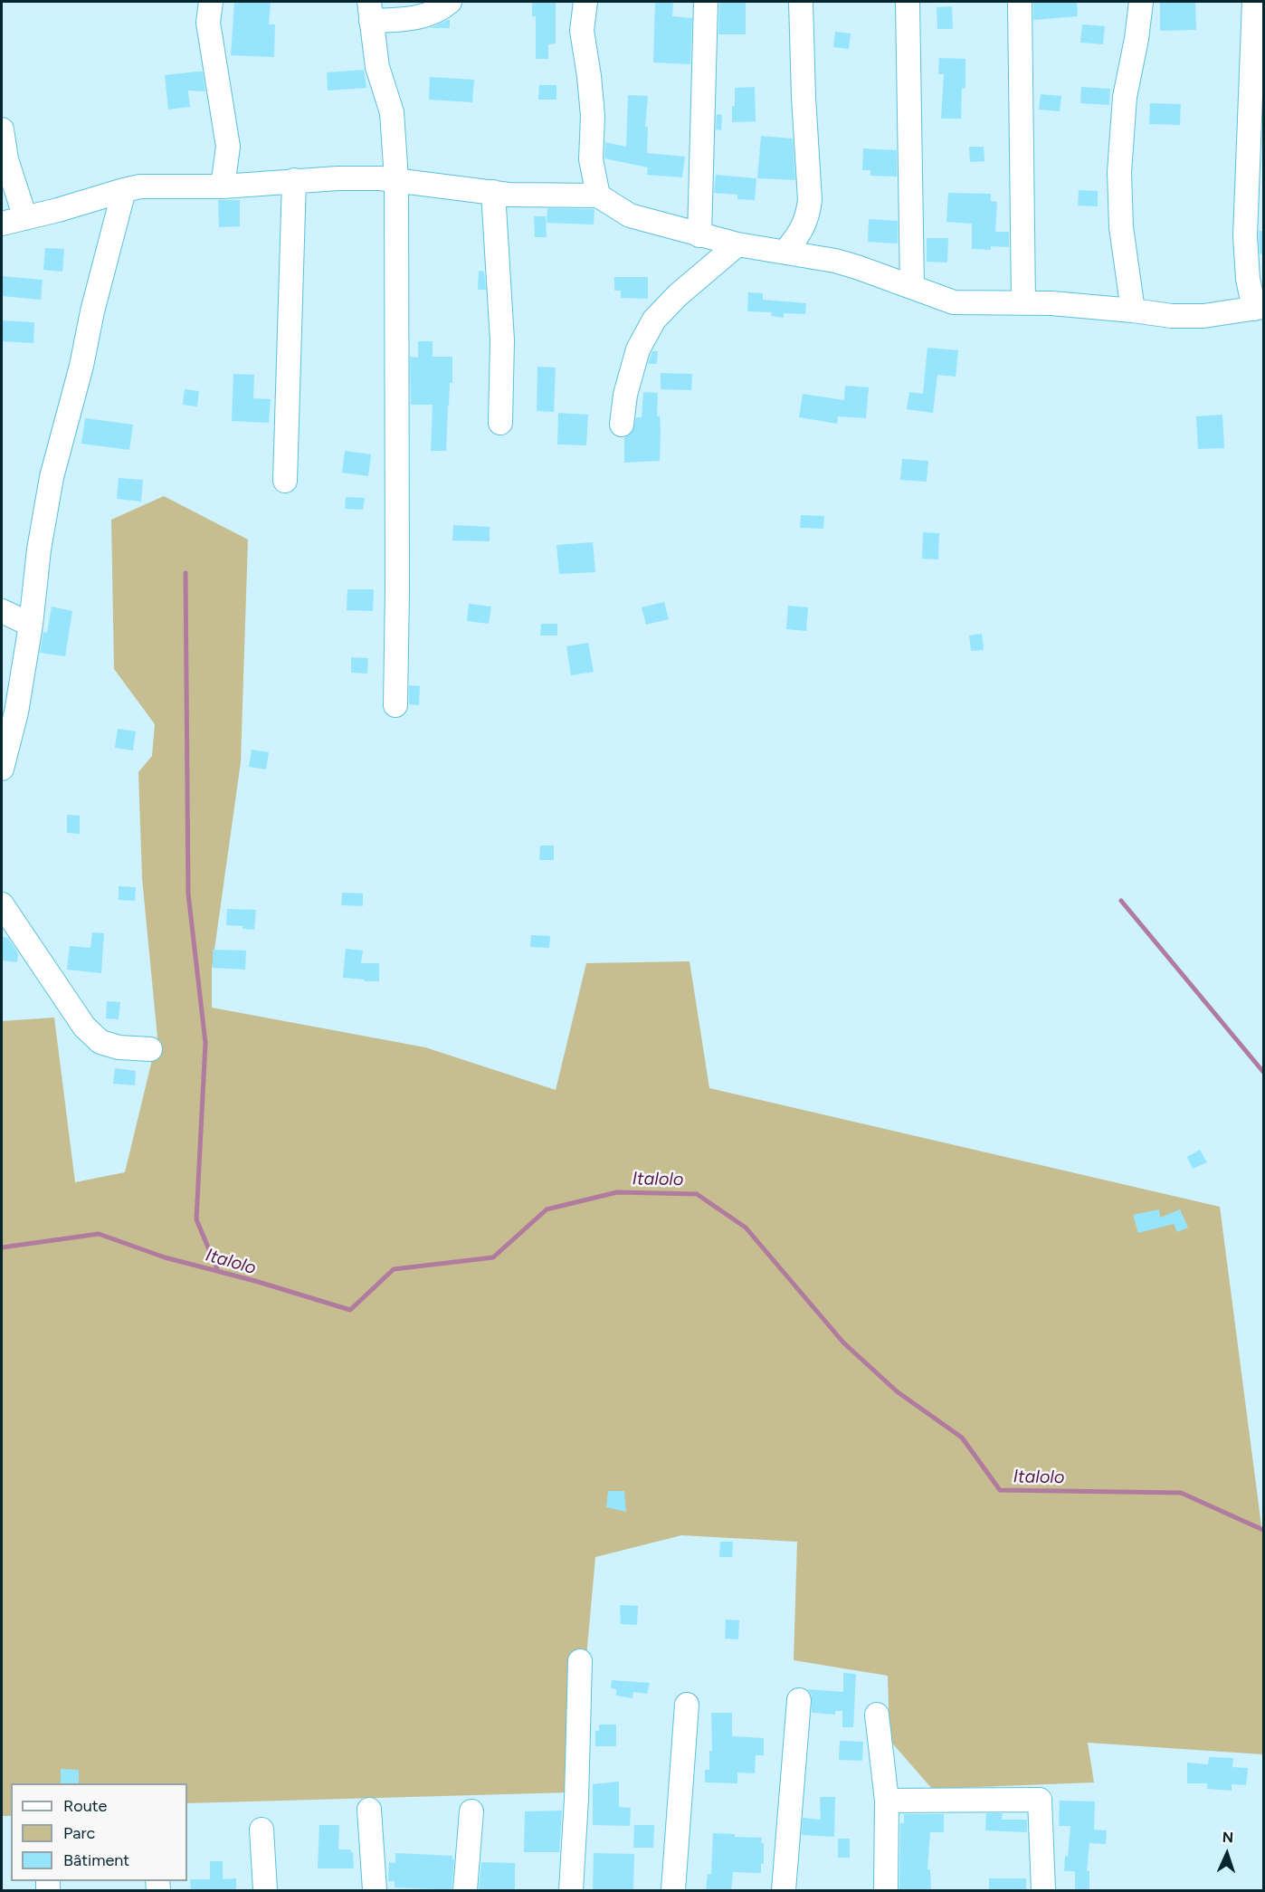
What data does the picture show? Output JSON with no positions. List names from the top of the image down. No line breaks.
{"water":["Italolo"],"legend":["Route","Parc","Bâtiment"],"north":"top"}
